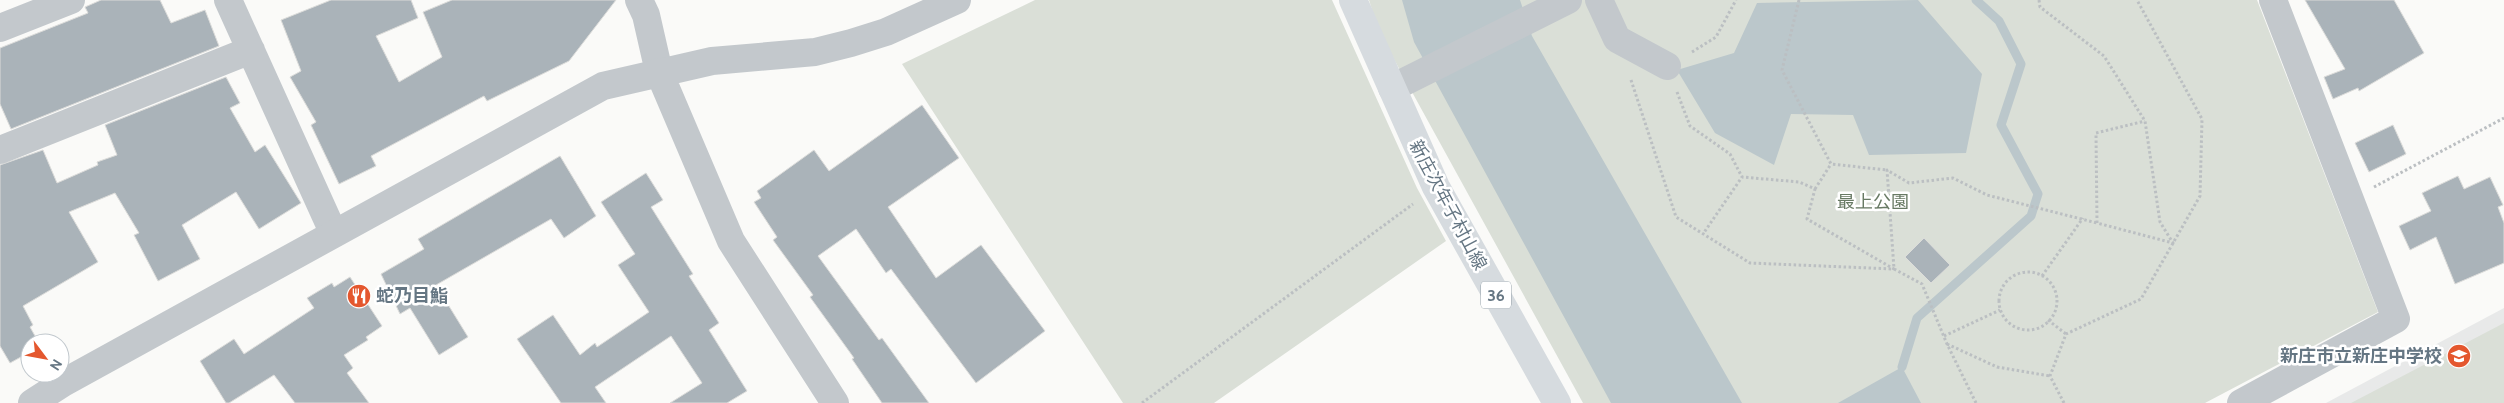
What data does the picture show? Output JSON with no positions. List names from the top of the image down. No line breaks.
{"streets":{"main road":["新庄次年子村山線","36"]},"parks":["最上公園"],"places":{"restaurant":["蛇乃目鮨"],"school or university":["新庄市立新庄中学校"]},"north":"bottom right"}
